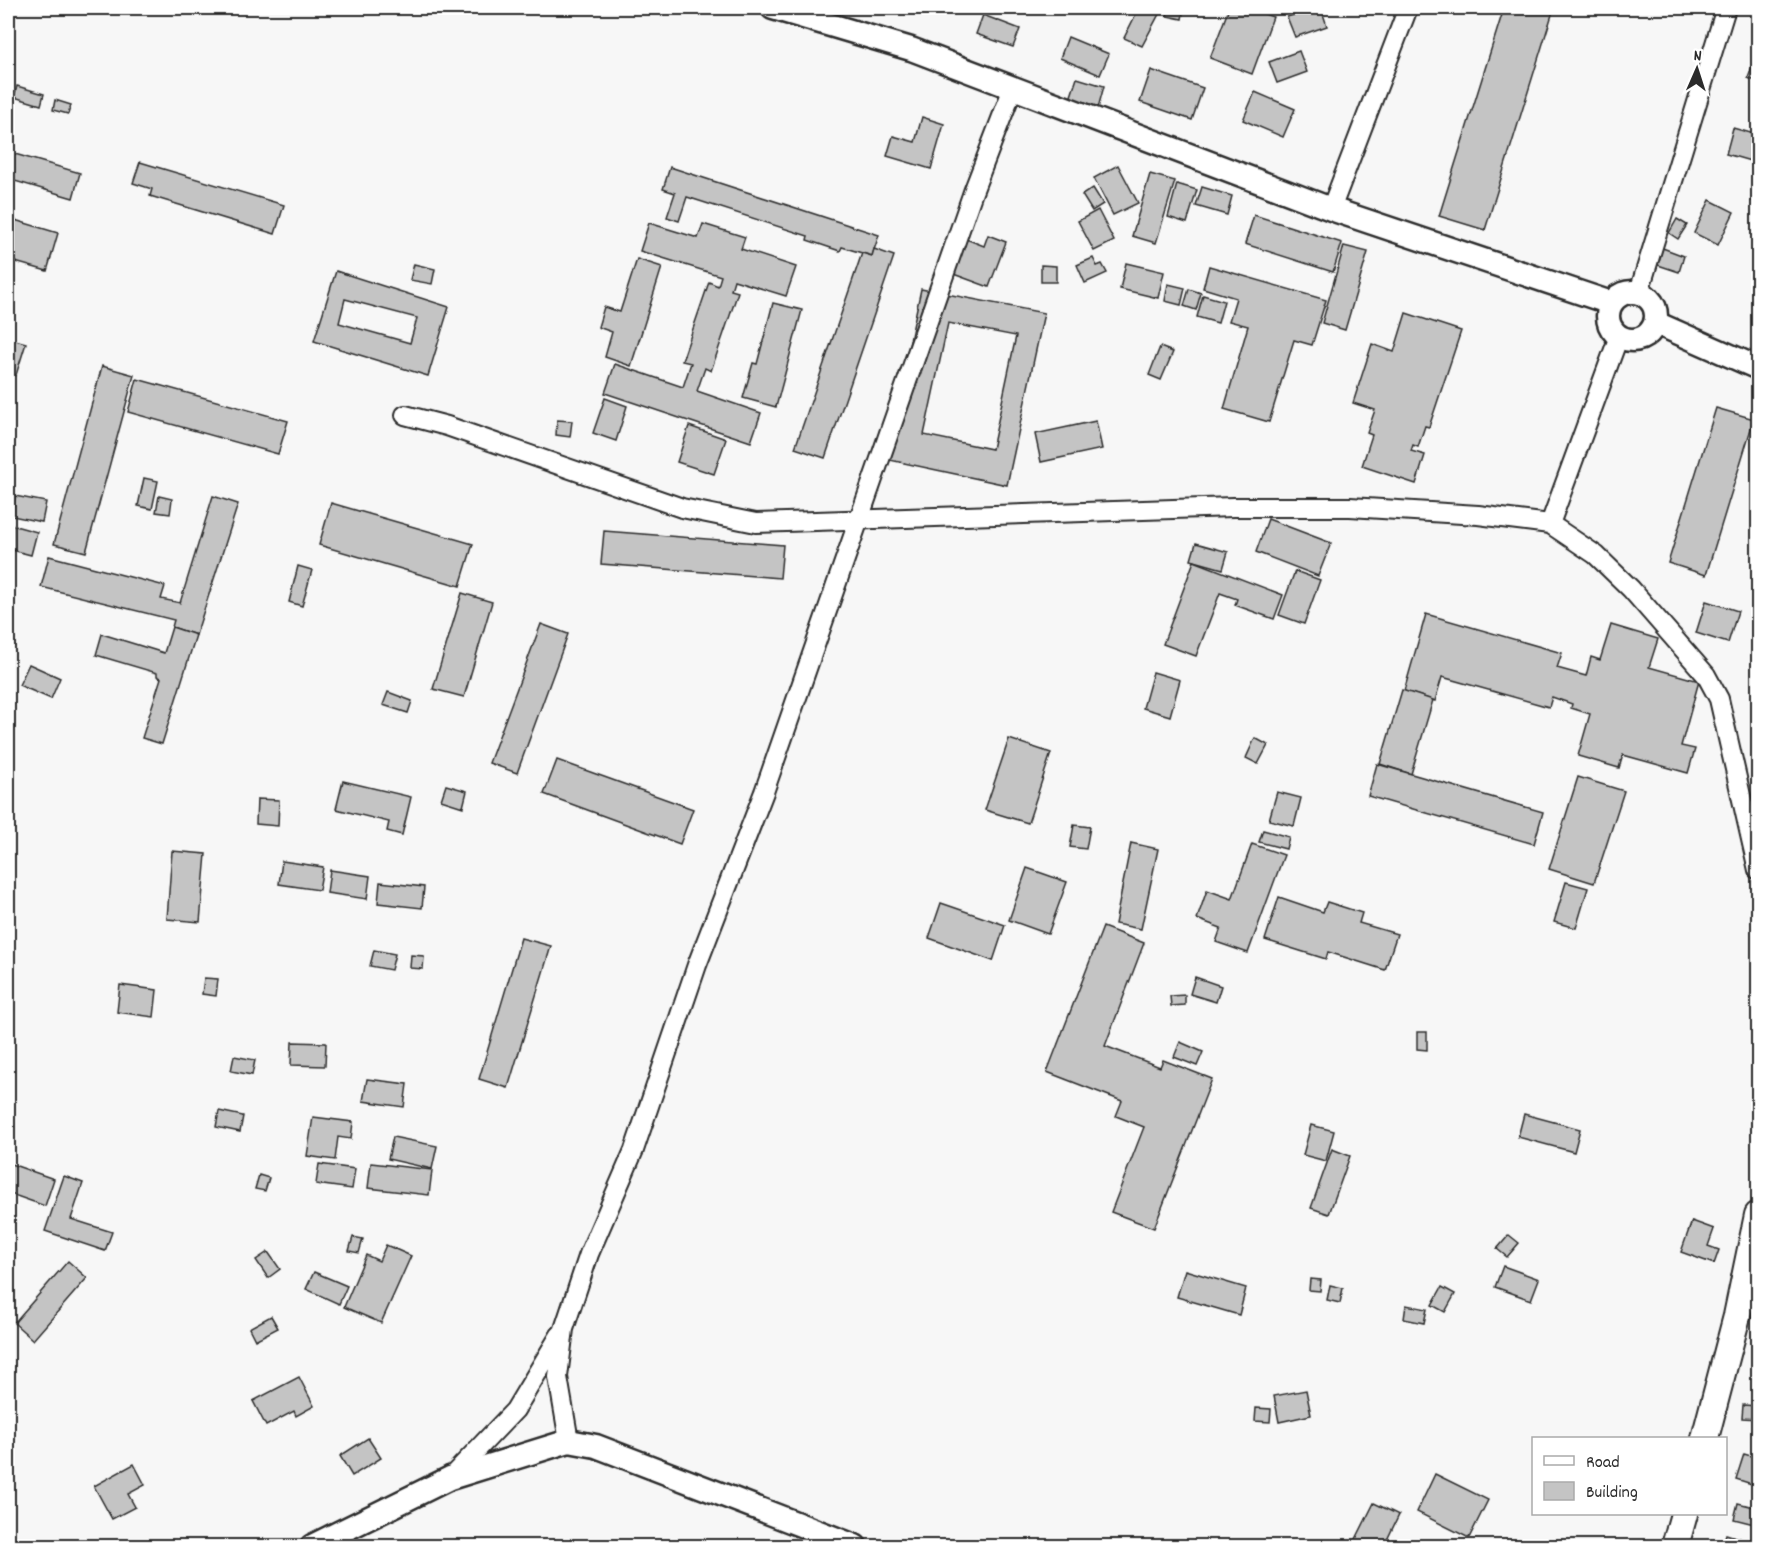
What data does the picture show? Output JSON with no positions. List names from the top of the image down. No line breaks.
{"legend":["Road","Building"],"north":"top"}
